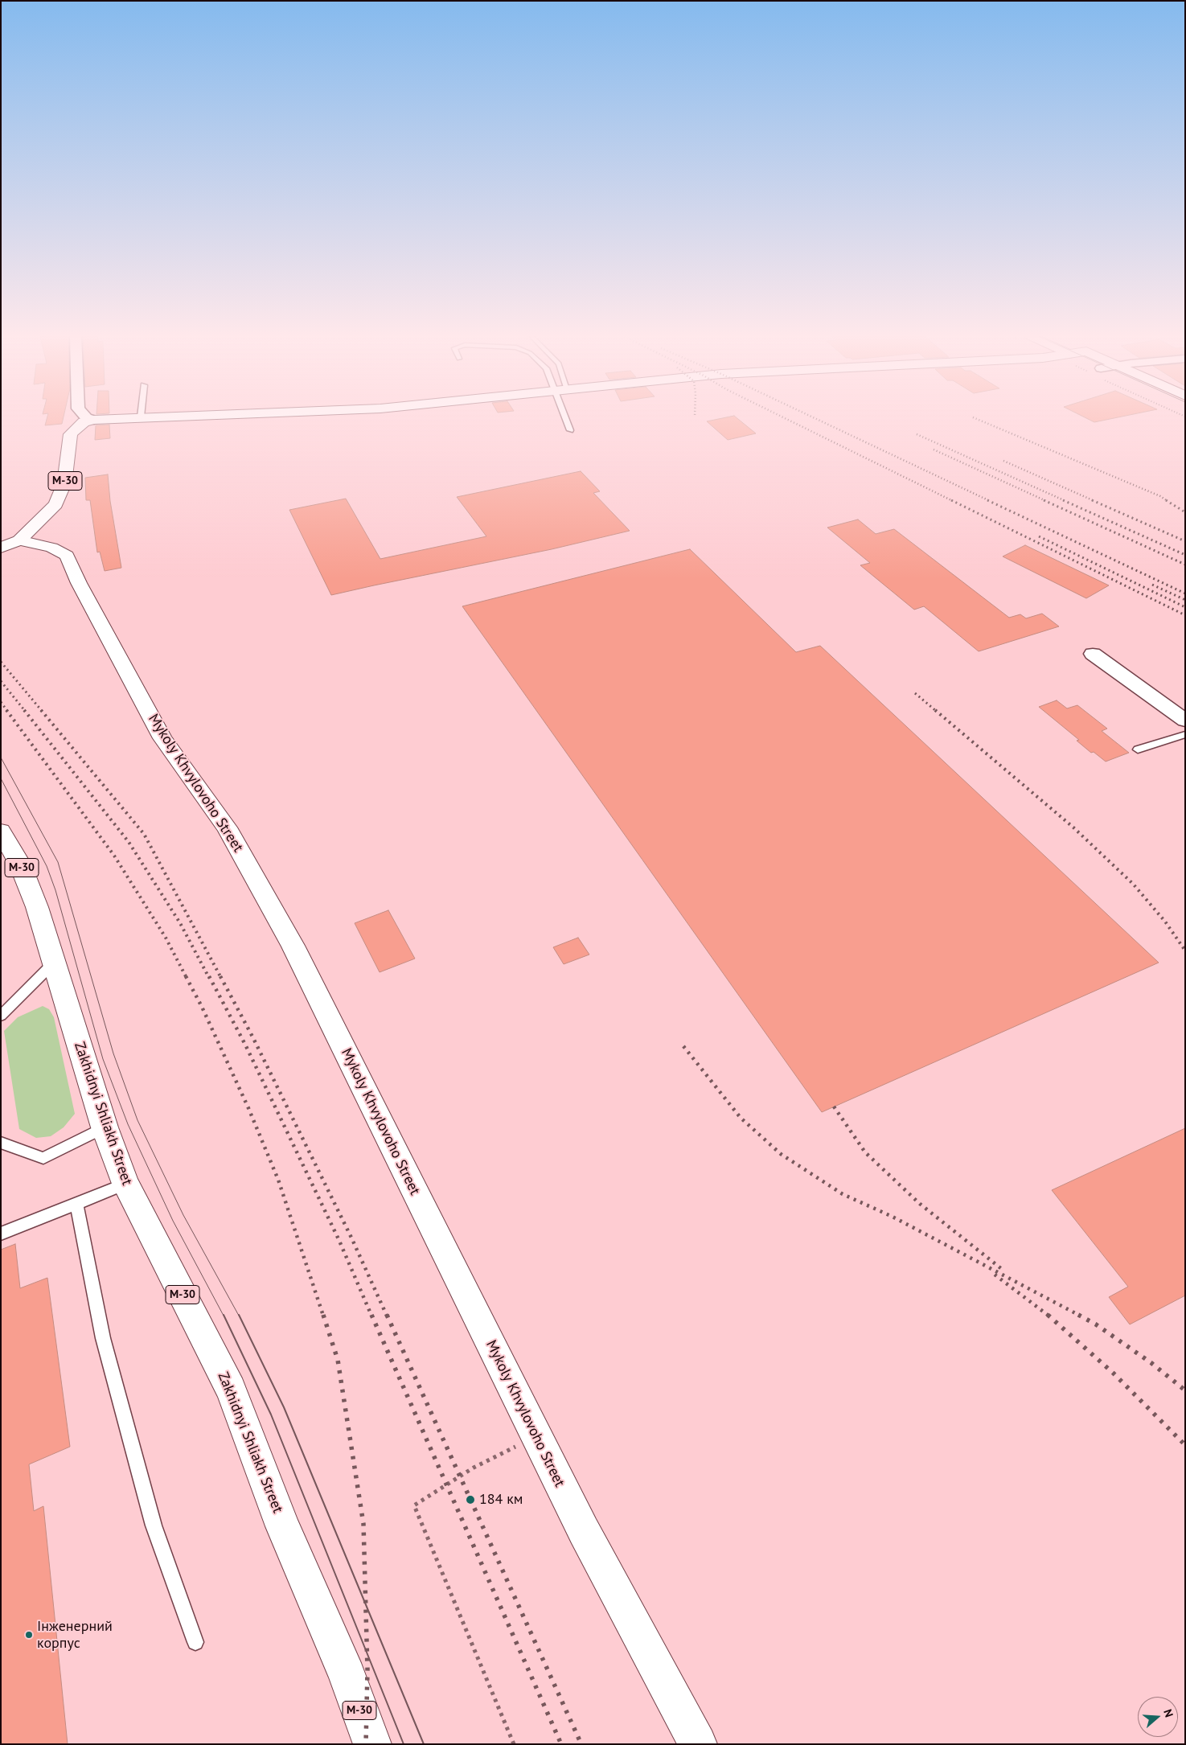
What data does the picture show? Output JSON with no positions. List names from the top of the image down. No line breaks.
{"streets":{"main road":["М-30","Mykoly Khvylovoho Street","Zakhidnyi Shliakh Street"]},"crossings":[["М-30","Mykoly Khvylovoho Street"]],"places":["184 км","Інженерний корпус"],"north":"right"}
